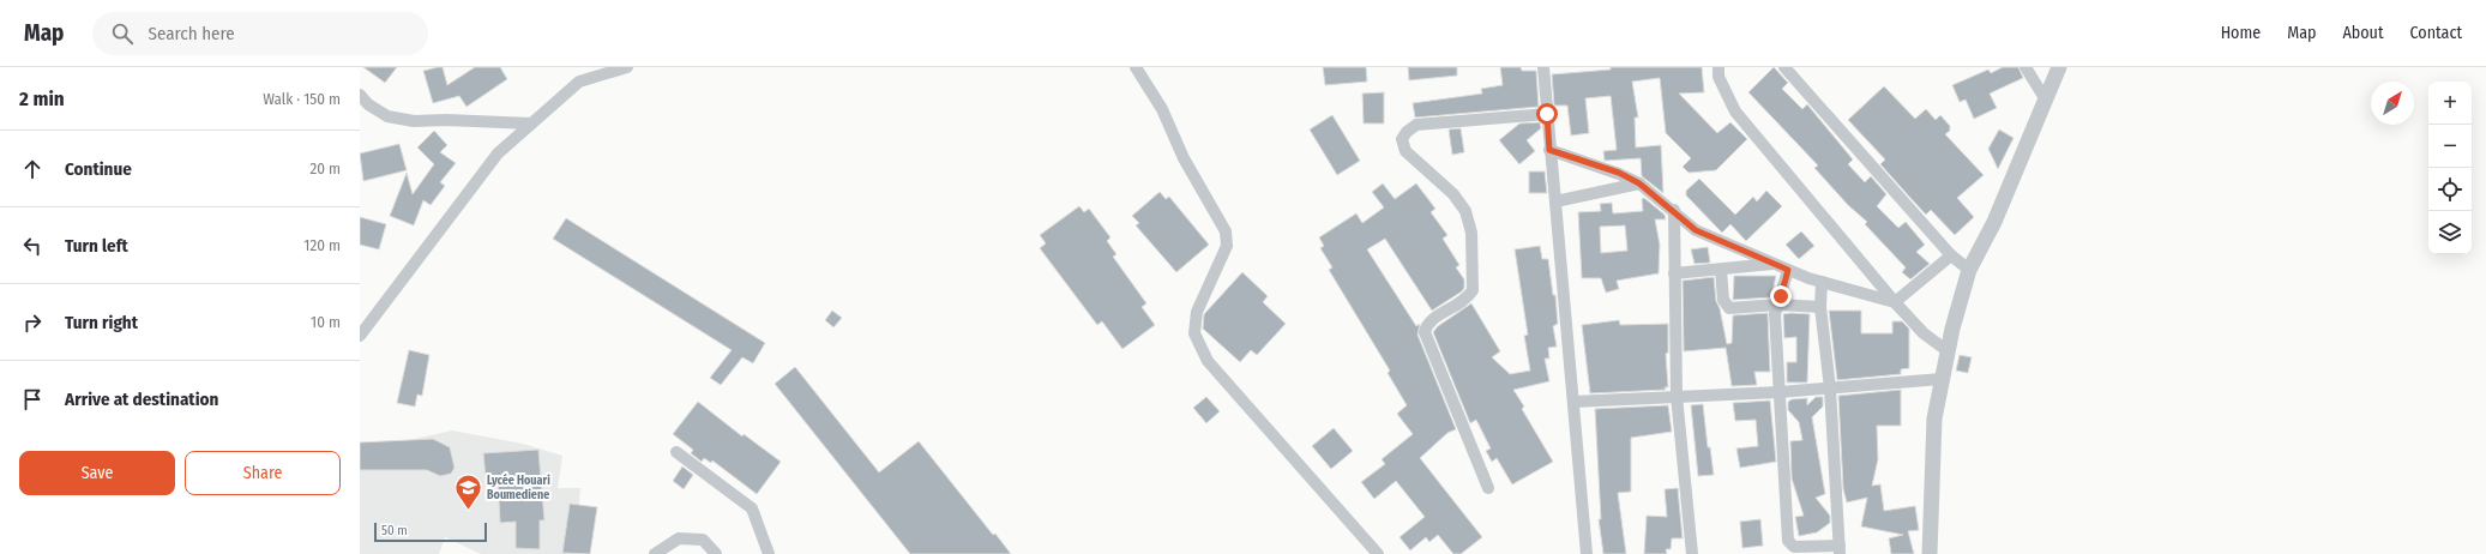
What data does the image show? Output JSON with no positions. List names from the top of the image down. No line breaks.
{"places":{"school or university":["Lycée Houari Boumediene"]},"scale_bar":"50 m","north":"top right","page":{"header":"Map","search":"Search here","nav":["Home","Map","About","Contact"],"heading":["2 min","Walk · 150 m"],"map_buttons":["+","−"],"list":[["Continue","20 m"],["Turn left","120 m"],["Turn right","10 m"],"Arrive at destination"],"buttons":["Save","Share"],"scale":"50 m"}}
